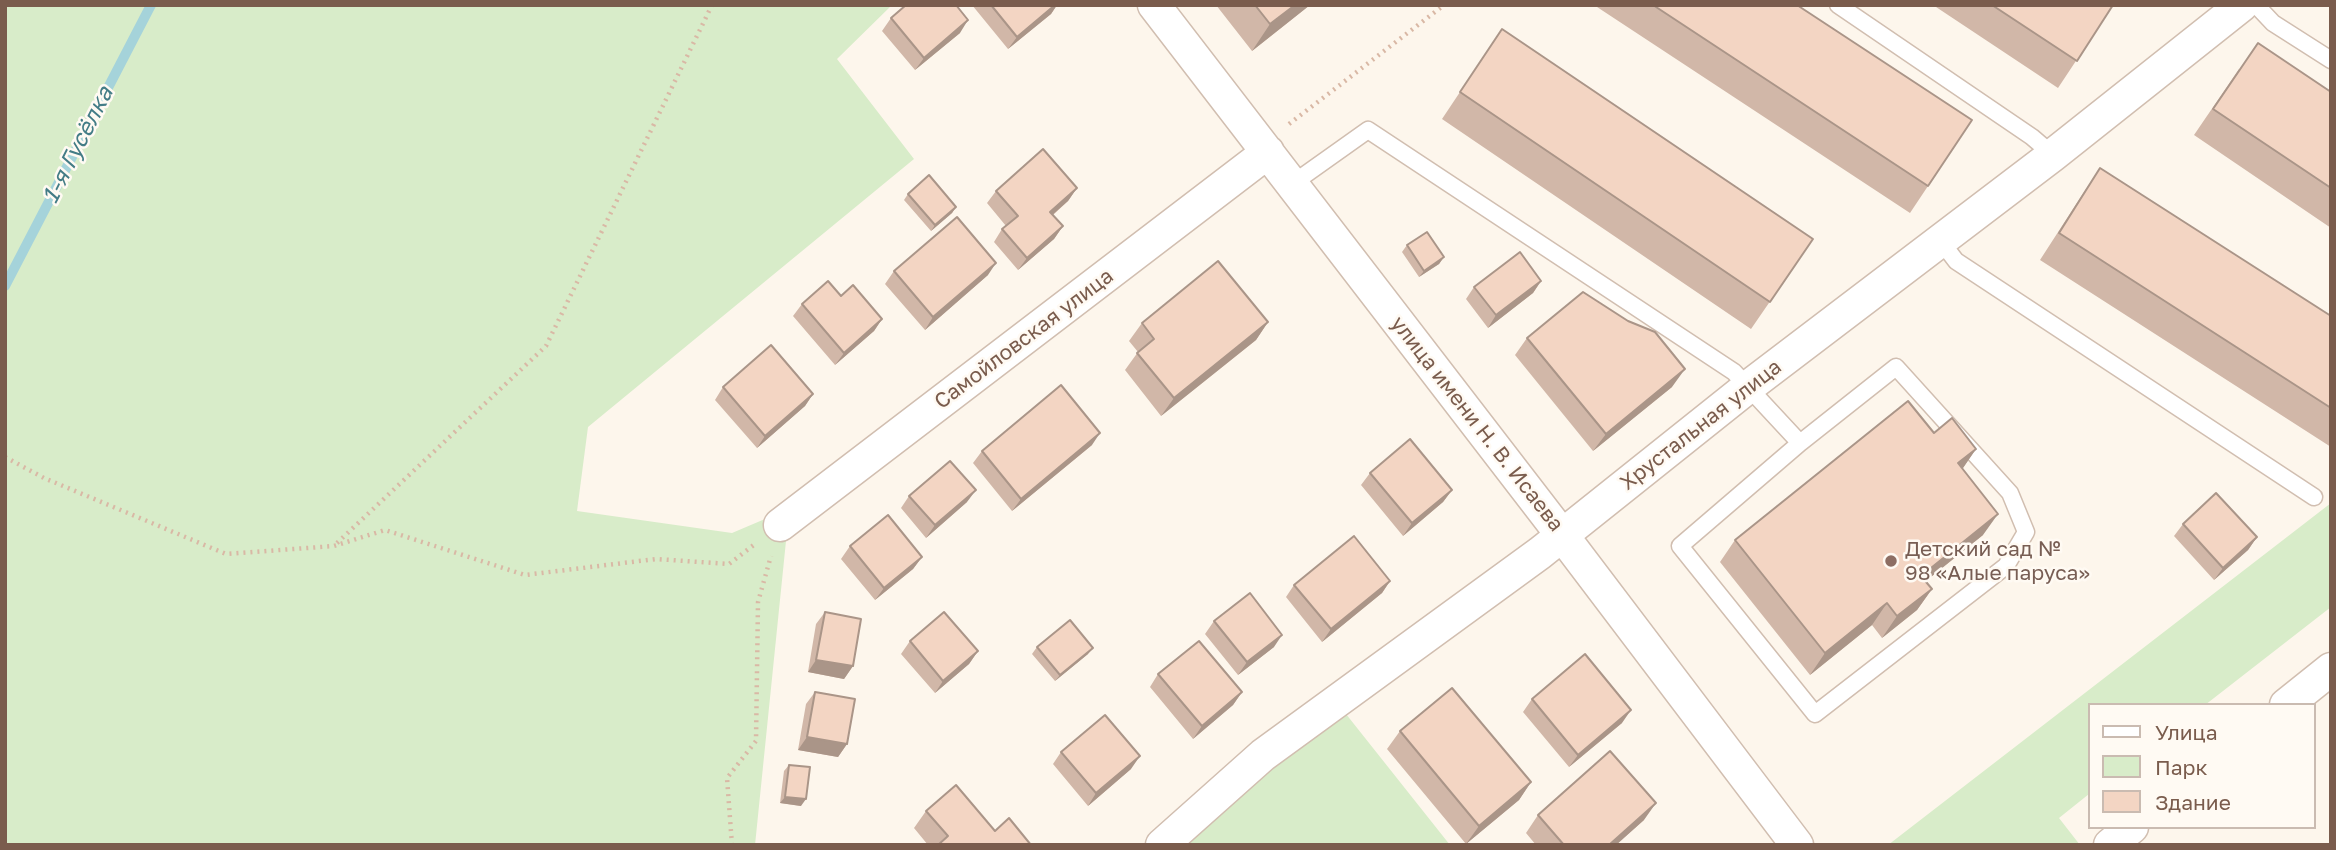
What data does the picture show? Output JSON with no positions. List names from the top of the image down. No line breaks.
{"streets":{"street":["Самойловская улица","улица имени Н. В. Исаева","Хрустальная улица"]},"crossings":[["Самойловская улица","улица имени Н. В. Исаева"],["улица имени Н. В. Исаева","Хрустальная улица"]],"water":["1-я Гусёлка"],"places":["Детский сад № 98 «Алые паруса»"],"legend":["Улица","Парк","Здание"]}
